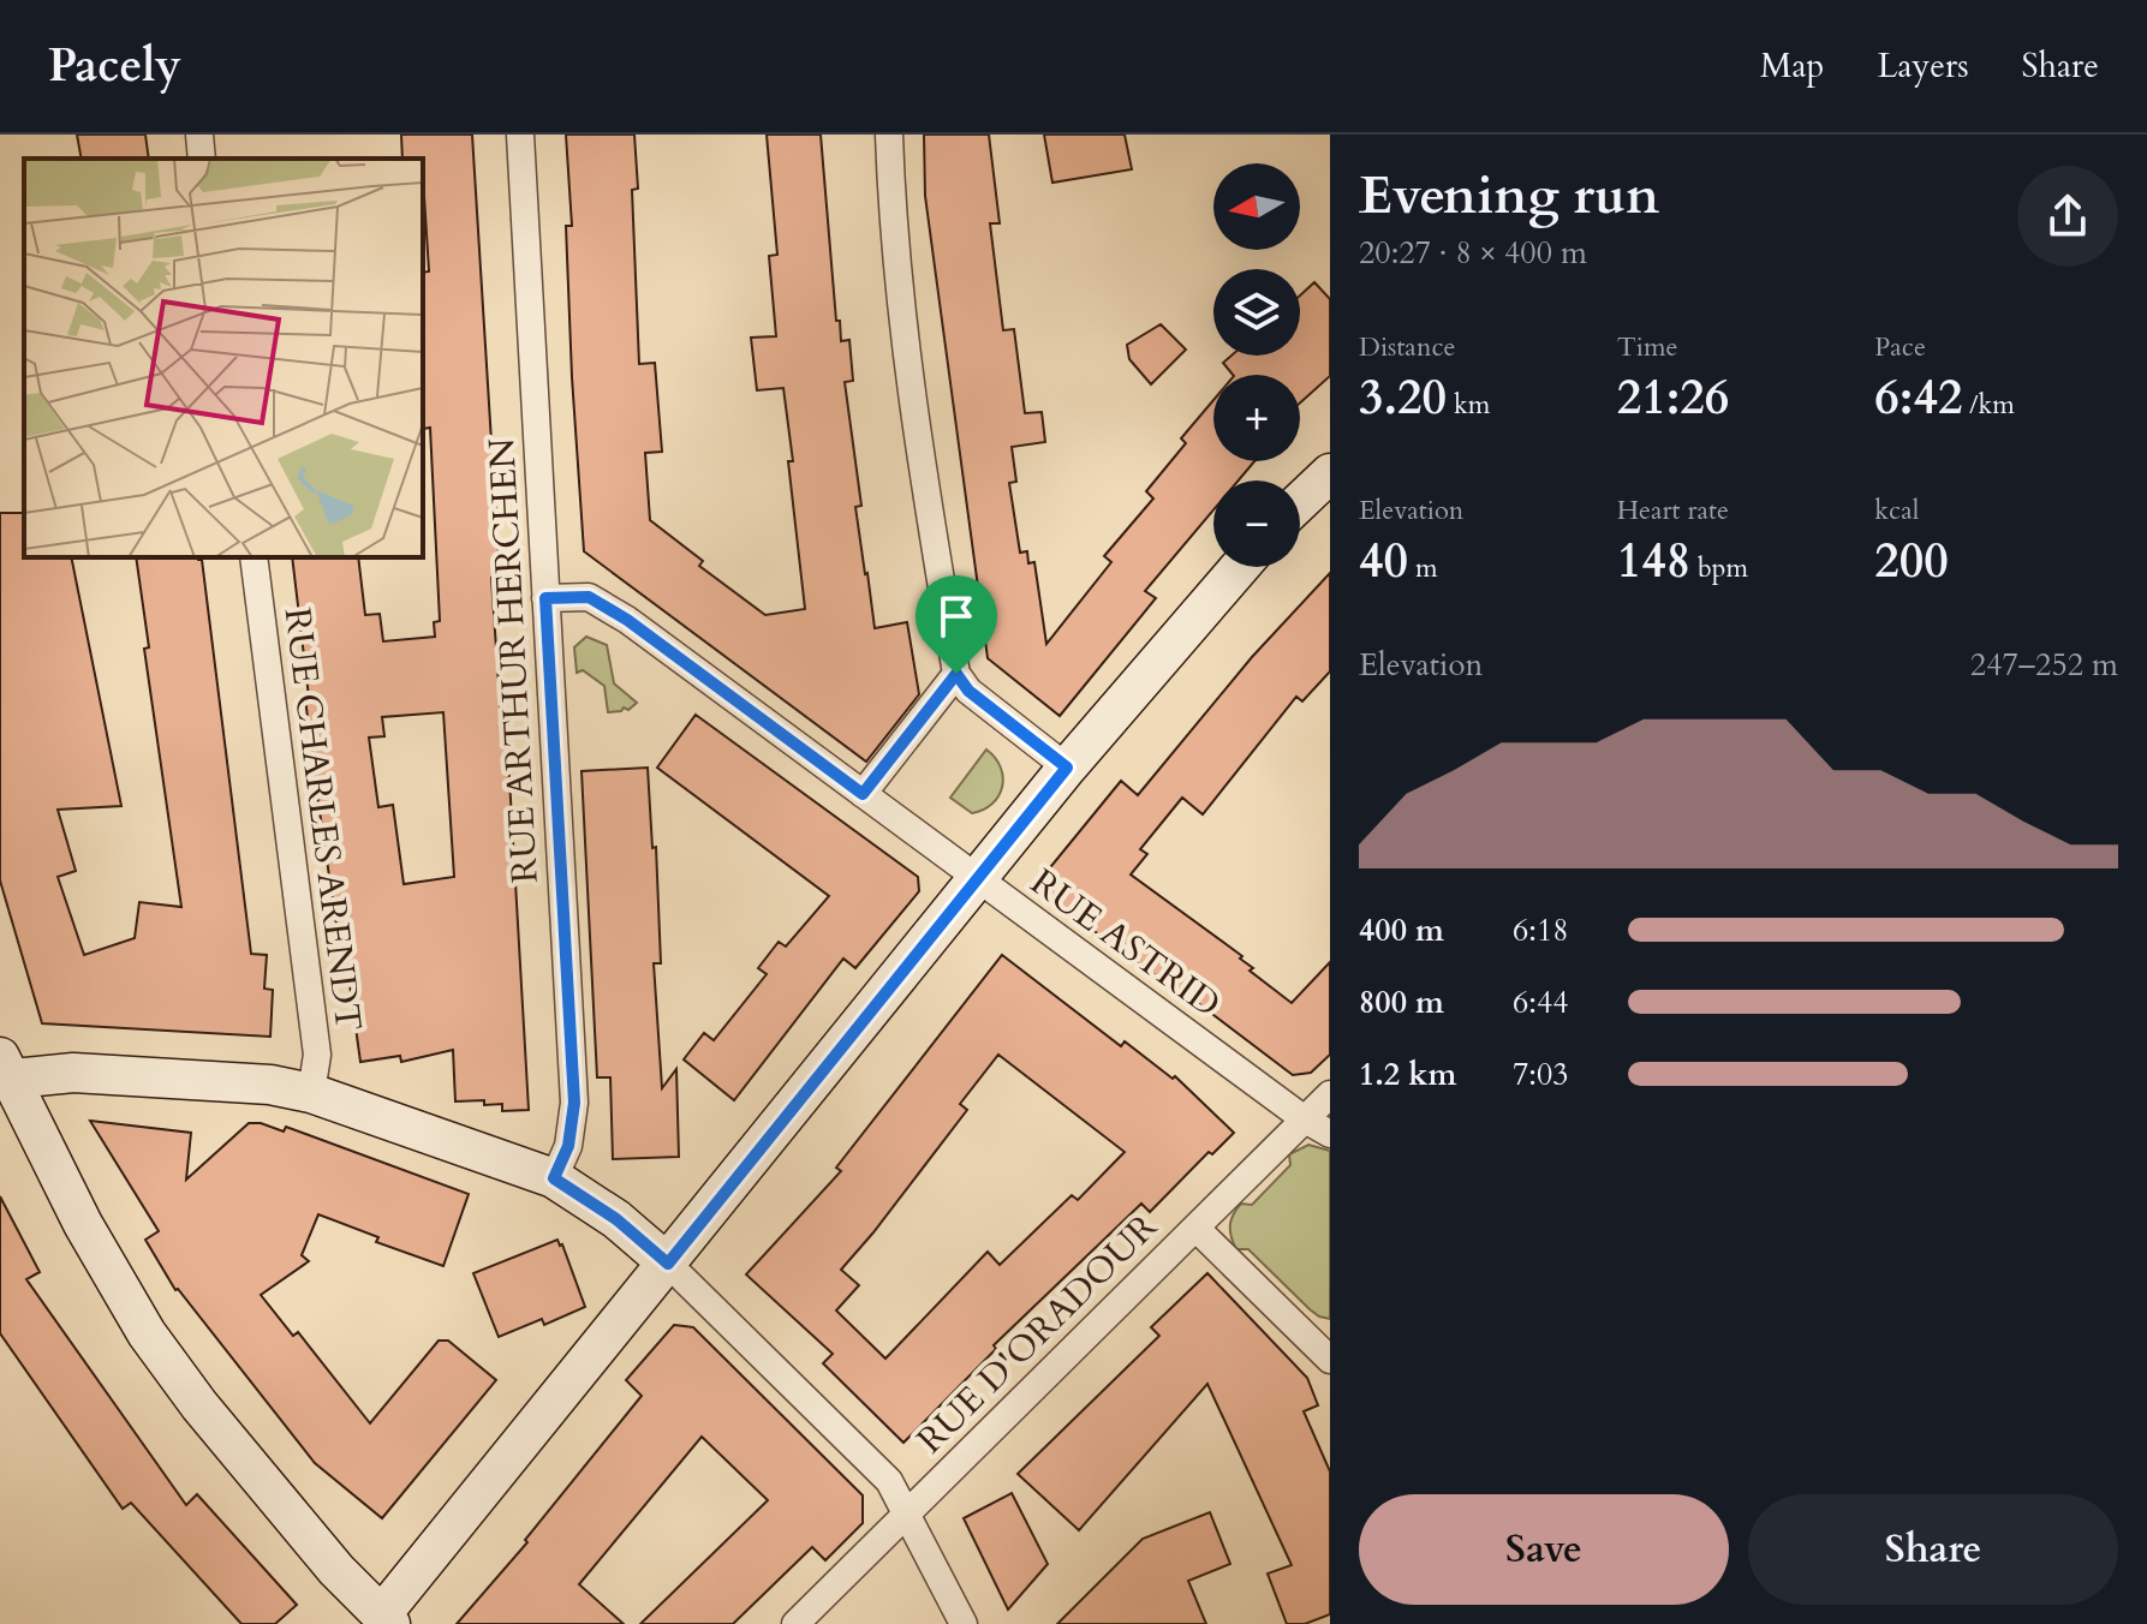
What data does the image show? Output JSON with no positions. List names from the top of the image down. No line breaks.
{"streets":{"street":["RUE ARTHUR HERCHEN","RUE CHARLES ARENDT","RUE ASTRID","RUE D'ORADOUR"]},"crossings":[["RUE ARTHUR HERCHEN","RUE ASTRID"],["RUE ASTRID","RUE D'ORADOUR"]],"north":"left","page":{"header":"Pacely","nav":["Map","Layers","Share"],"heading":["Evening run","20:27 · 8 × 400 m"],"map_buttons":["+","−"],"stats":[["Distance","3.20 km"],["Time","21:26"],["Pace","6:42 /km"],["Elevation","40 m"],["Heart rate","148 bpm"],["kcal","200"]],"chart":["Elevation","247–252 m"],"list":[{"name":"400 m","note":"6:18"},{"name":"800 m","note":"6:44"},{"name":"1.2 km","note":"7:03"}],"buttons":["Save","Share"]}}
